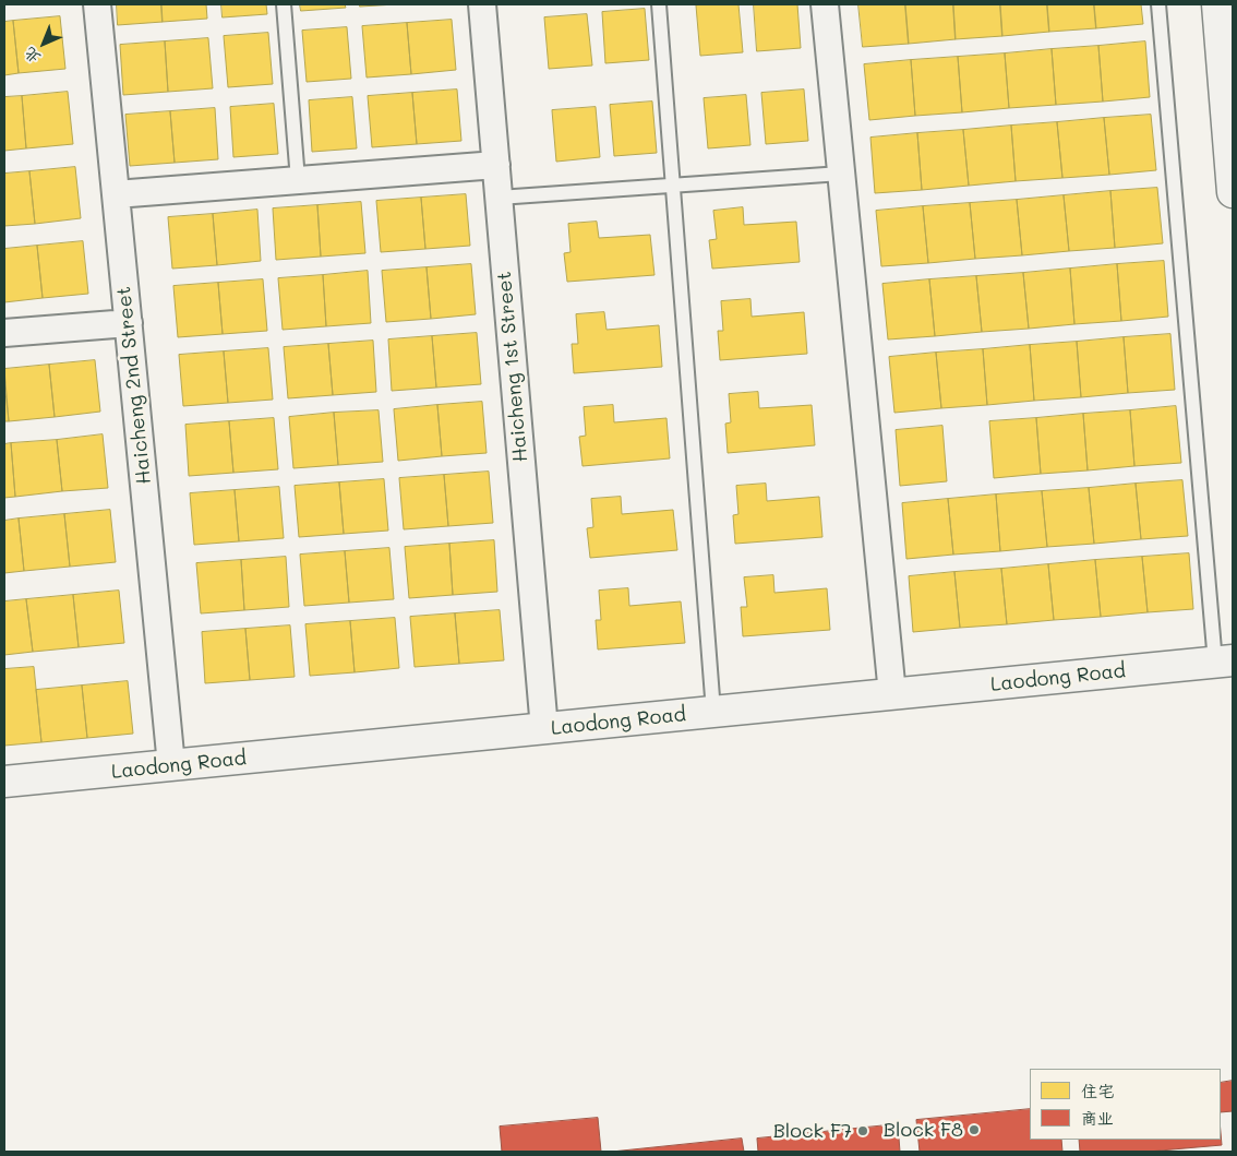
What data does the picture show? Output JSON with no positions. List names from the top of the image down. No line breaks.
{"streets":{"street":["Haicheng 1st Street","Haicheng 2nd Street","Laodong Road"]},"crossings":[["Haicheng 1st Street","Laodong Road"],["Haicheng 2nd Street","Laodong Road"]],"places":["Block F8","Block F7"],"legend":["住宅","商业"],"north":"bottom left"}
